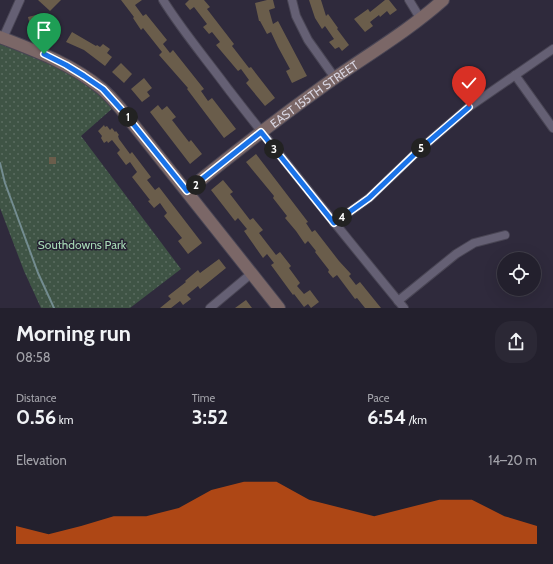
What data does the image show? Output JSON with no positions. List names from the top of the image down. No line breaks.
{"streets":{"street":["EAST 155TH STREET"]},"parks":["Southdowns Park"],"page":{"pins":["1","5","3","2","4"],"heading":["Morning run","08:58"],"stats":[["Distance","0.56 km"],["Time","3:52"],["Pace","6:54 /km"]],"chart":["Elevation","14–20 m"]}}
